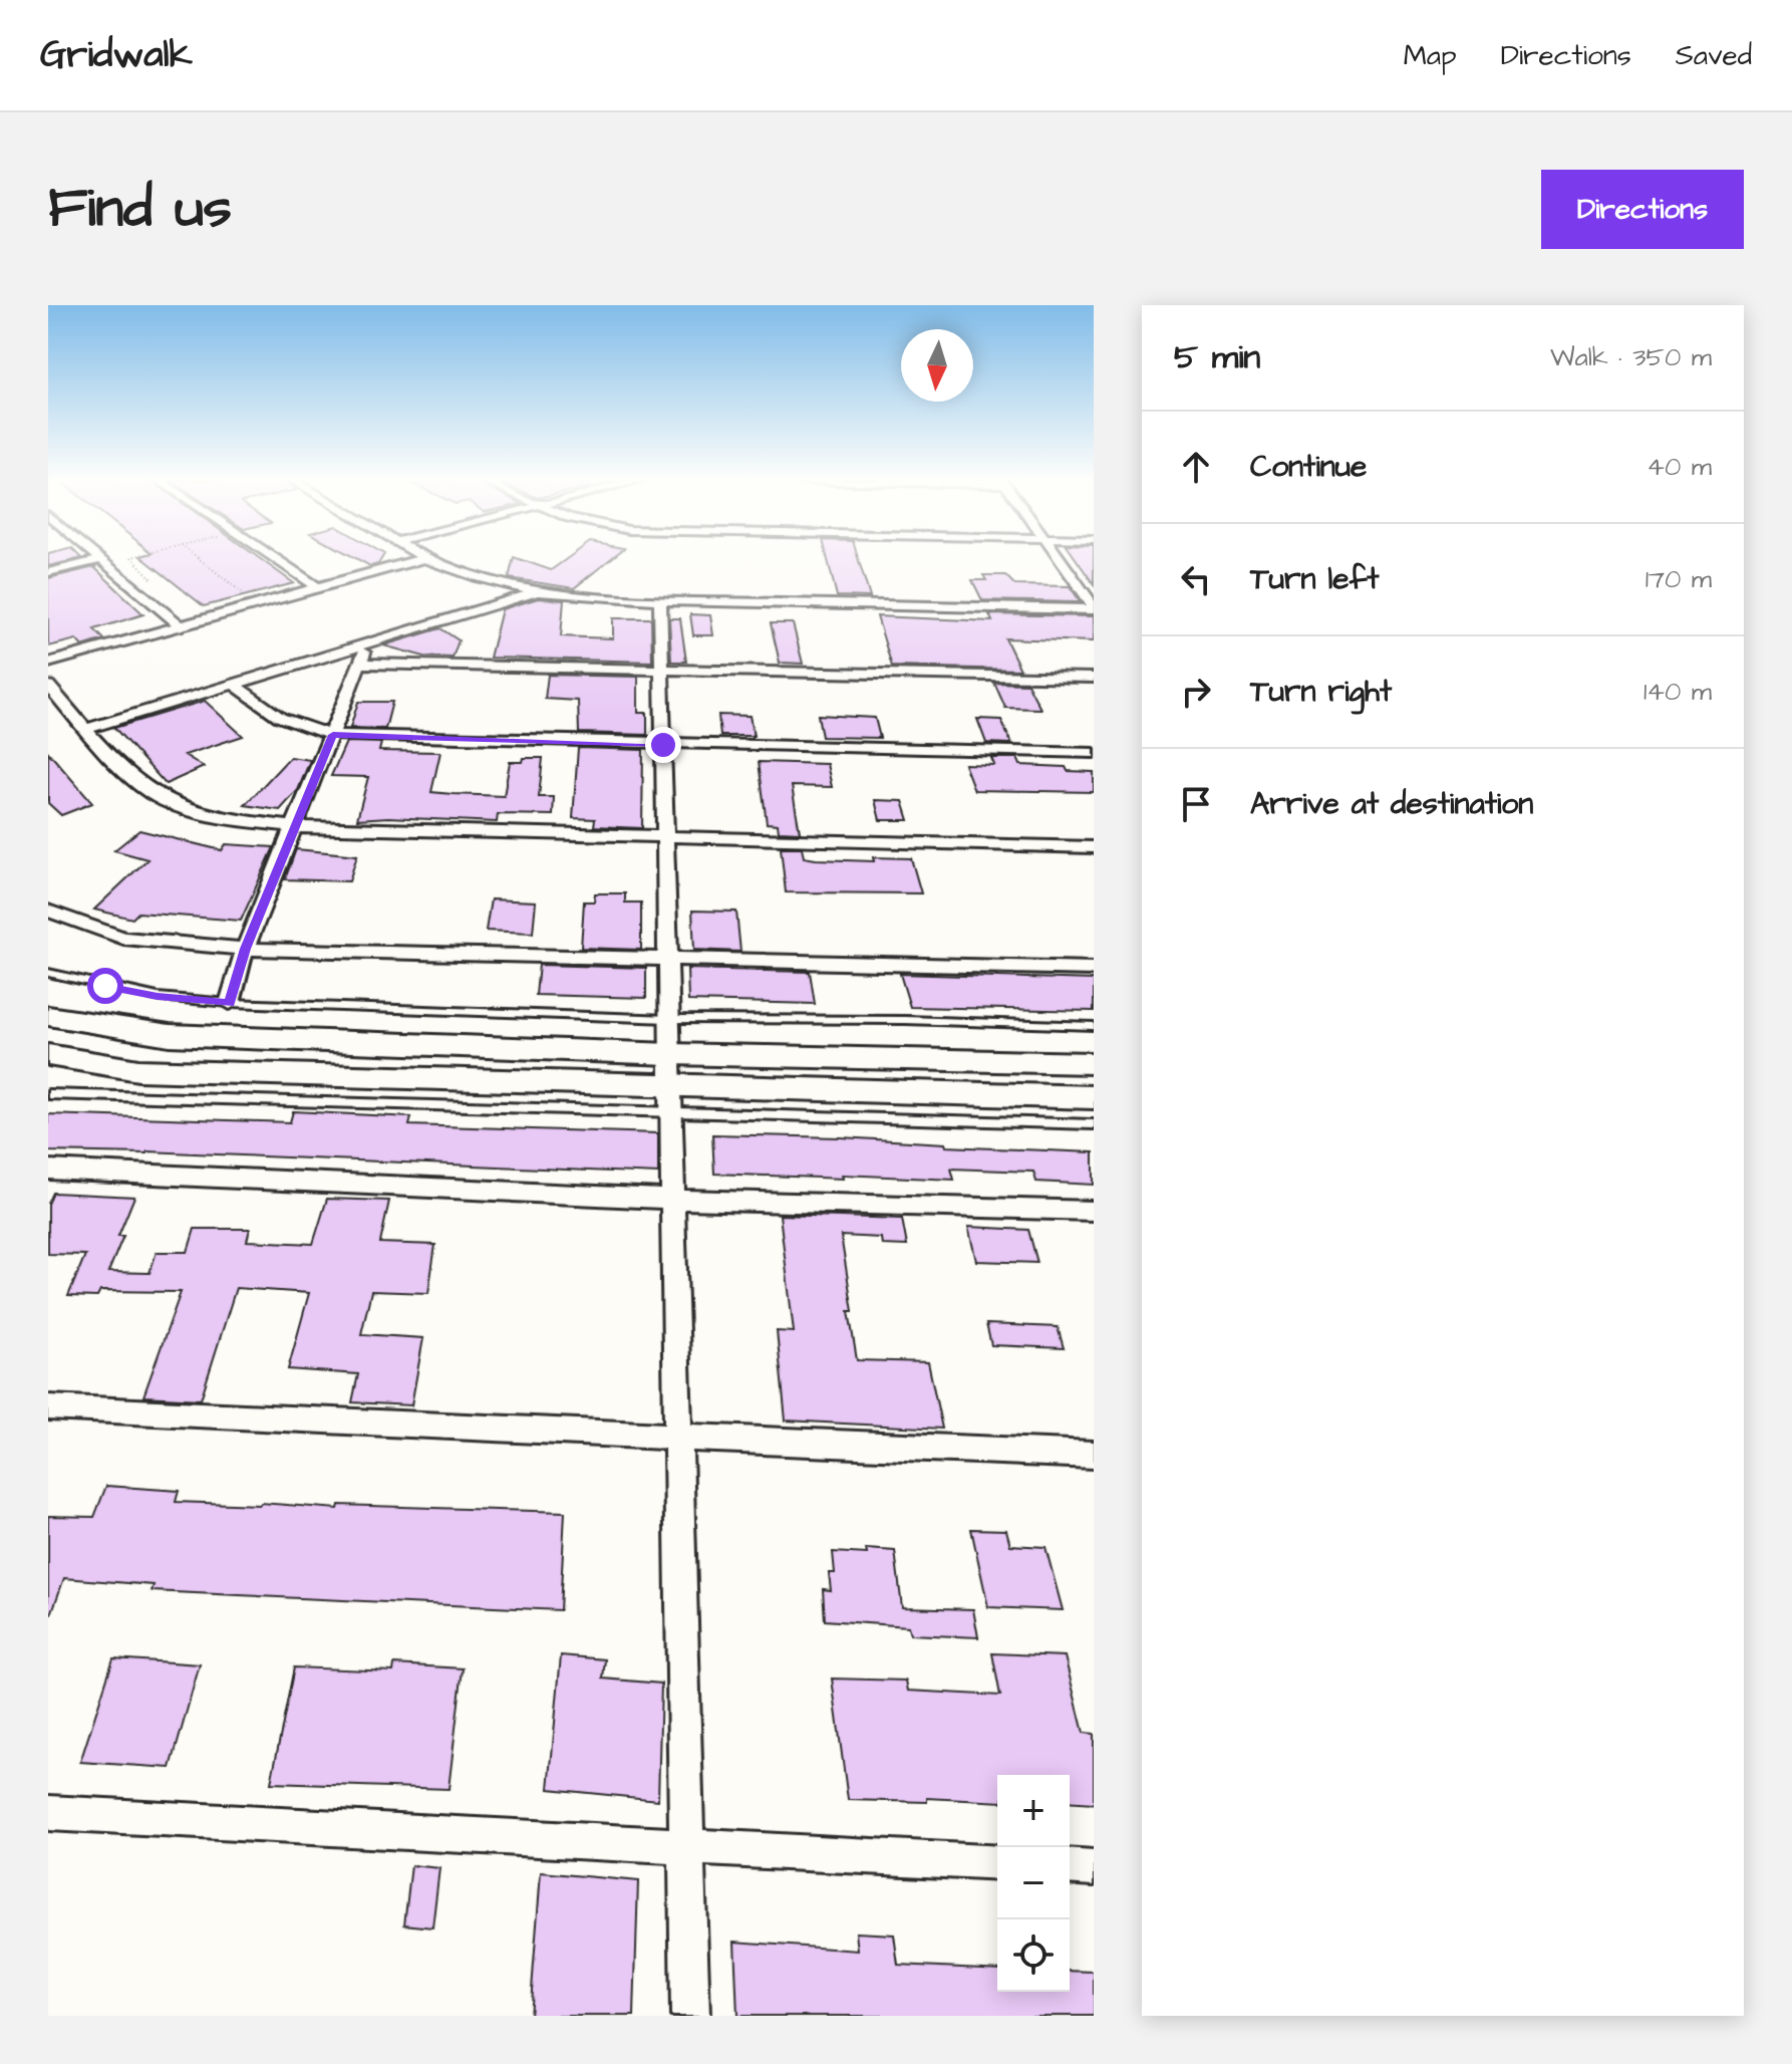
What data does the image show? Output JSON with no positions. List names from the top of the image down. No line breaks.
{"north":"bottom","page":{"header":"Gridwalk","nav":["Map","Directions","Saved"],"title":"Find us","buttons":"Directions","heading":["5 min","Walk · 350 m"],"list":[["Continue","40 m"],["Turn left","170 m"],["Turn right","140 m"],"Arrive at destination"],"map_buttons":["+","−"]}}
